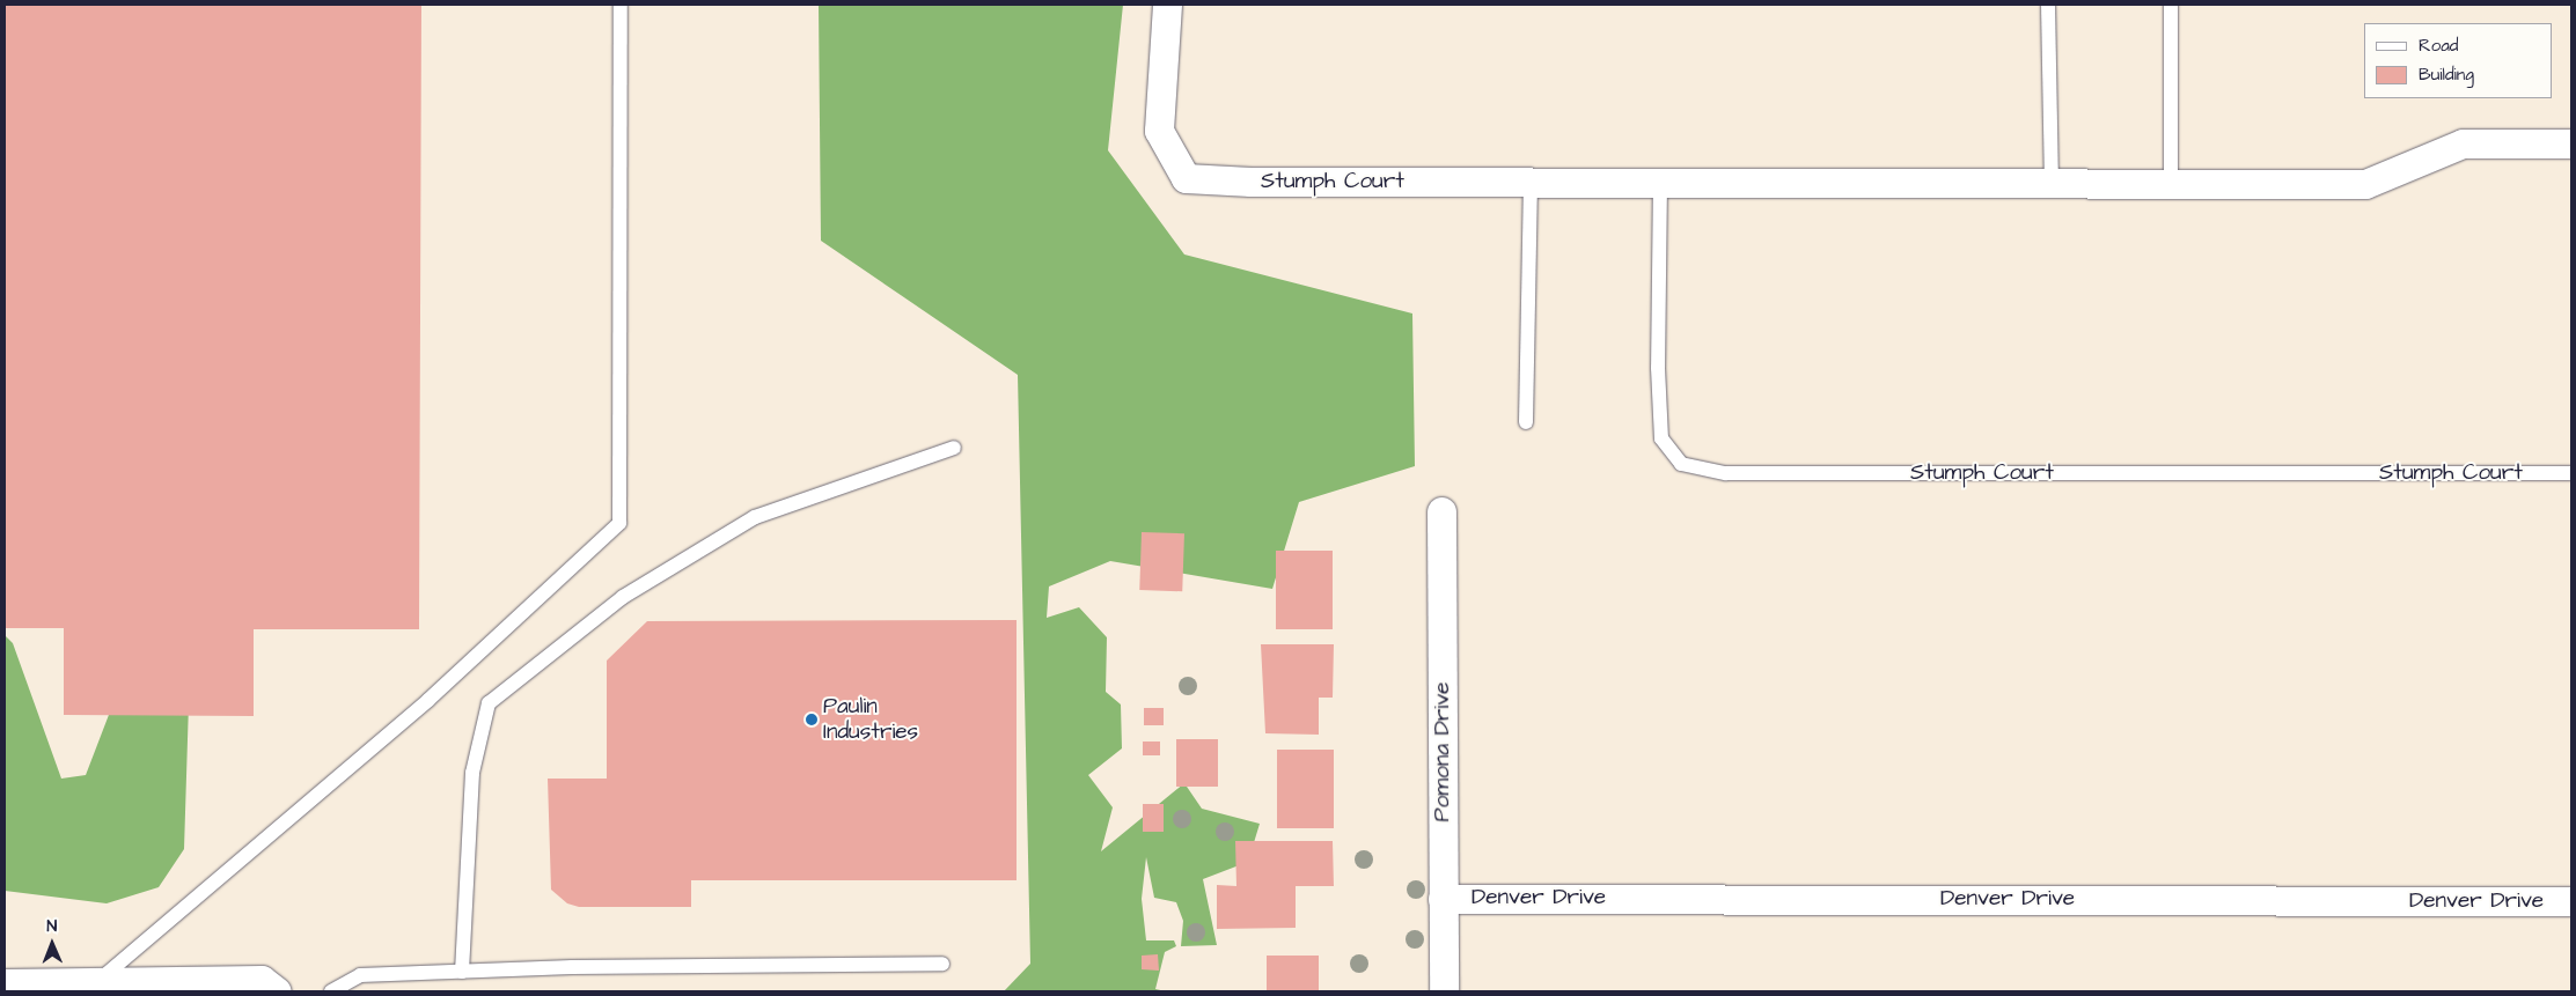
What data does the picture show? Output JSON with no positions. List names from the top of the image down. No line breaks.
{"streets":{"street":["Stumph Court","Pomona Drive","Denver Drive"]},"crossings":[["Pomona Drive","Denver Drive"]],"places":["Paulin Industries"],"legend":["Road","Building"],"north":"top"}
